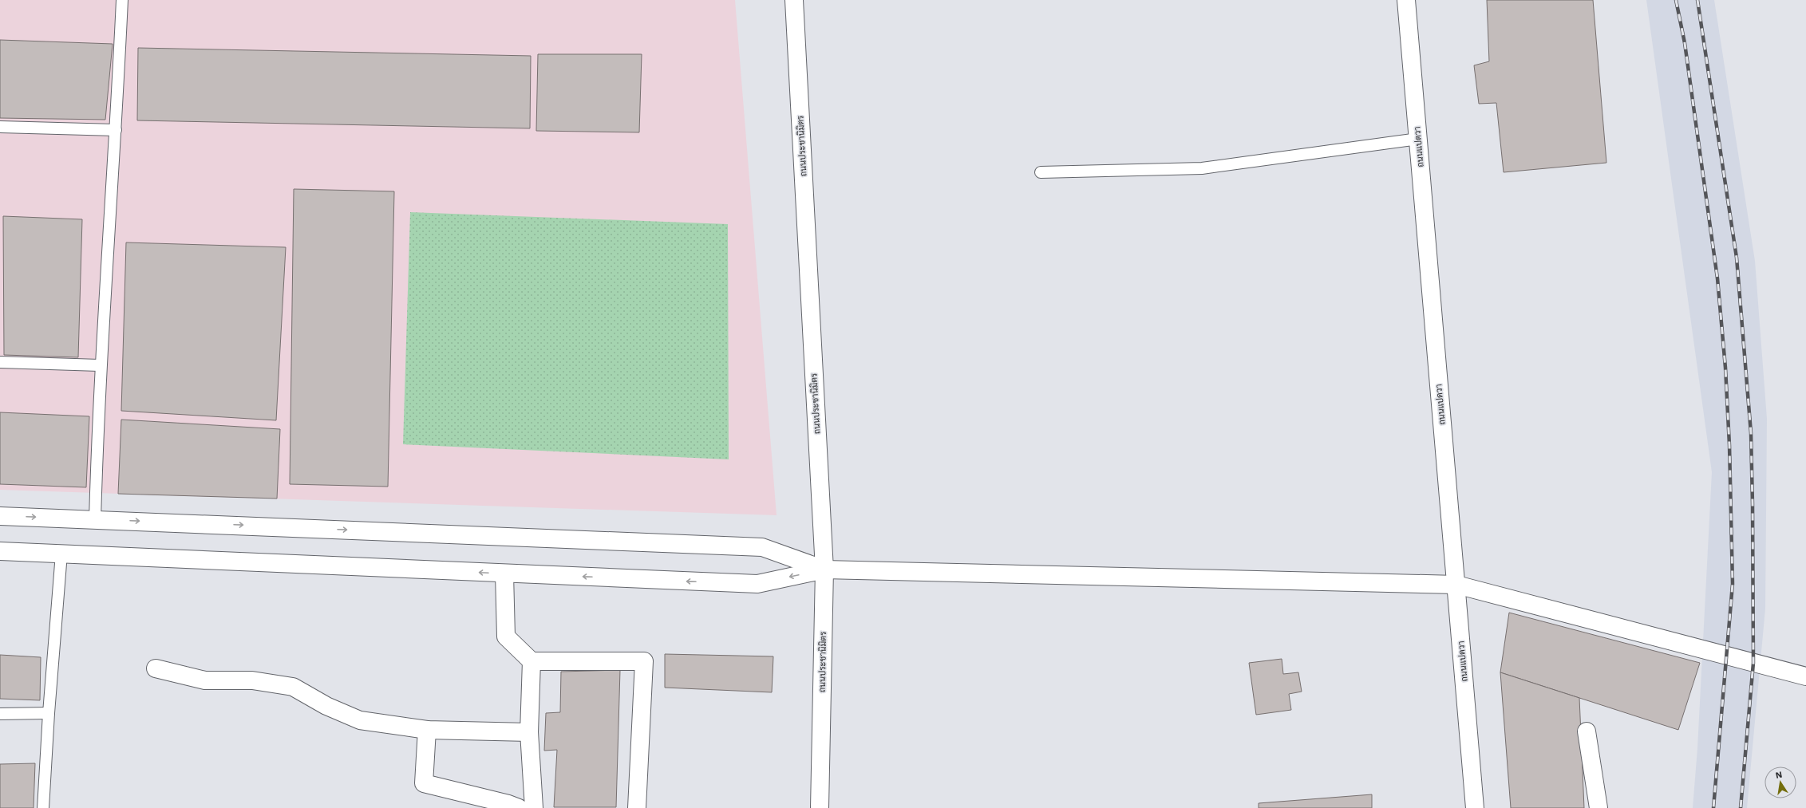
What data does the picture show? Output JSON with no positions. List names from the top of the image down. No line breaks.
{"streets":{"street":["ถนนประชานิมิตร","ถนนแปดวา"]},"north":"top"}
